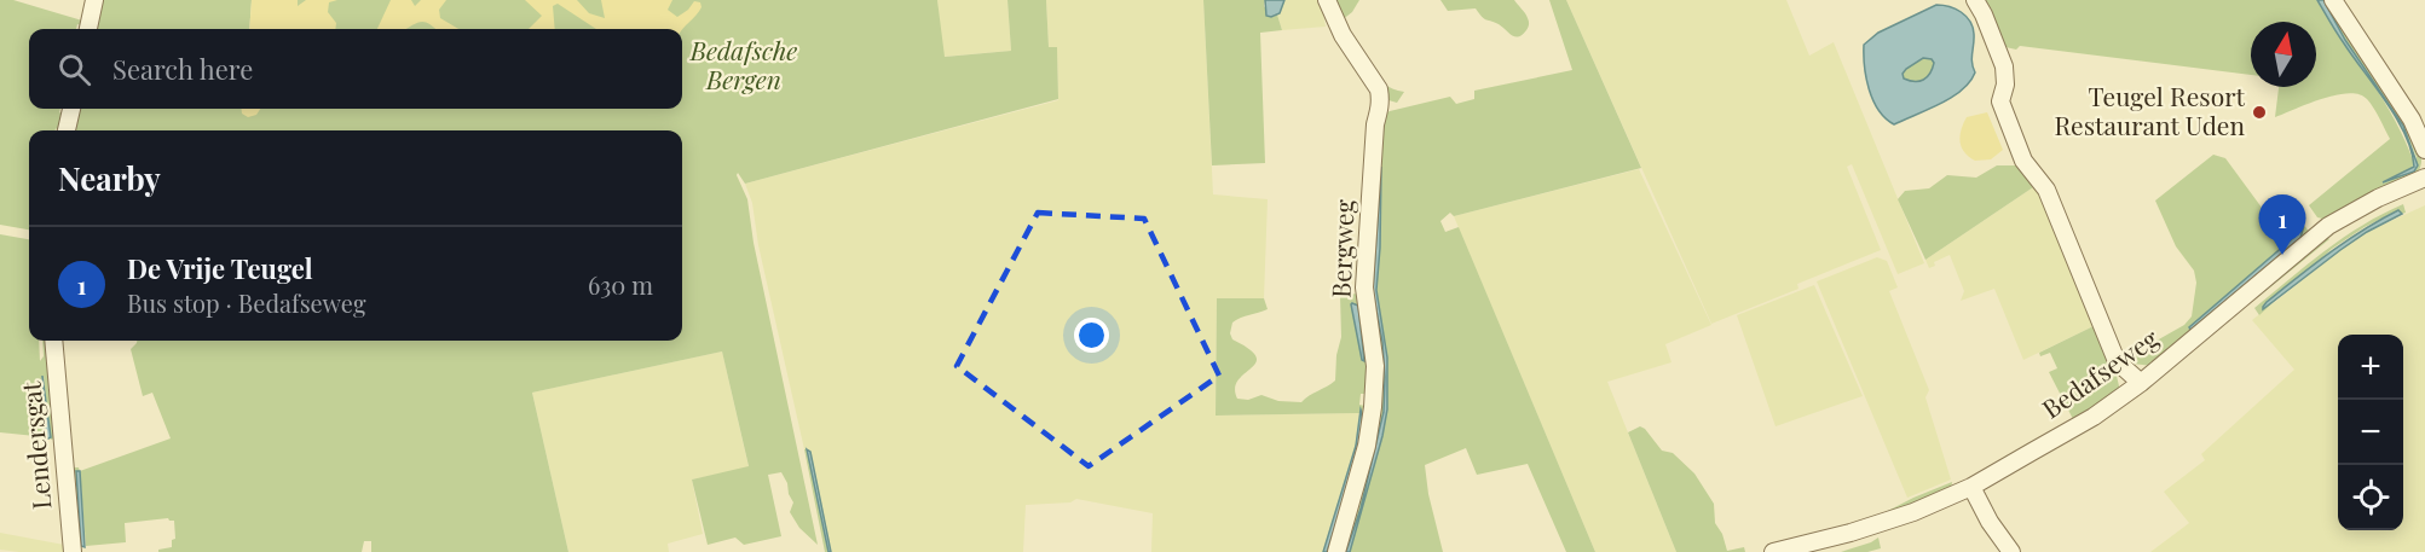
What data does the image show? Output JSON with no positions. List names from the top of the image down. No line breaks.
{"streets":{"street":["Bergweg","Bedafseweg","Lendersgat"]},"parks":["Bedafsche Bergen"],"places":["Teugel Resort Restaurant Uden"],"north":"top","page":{"search":"Search here","heading":"Nearby","pins":"1","list":[{"mark":"1","name":"De Vrije Teugel","note":"Bus stop · Bedafseweg","value":"630 m"}],"map_buttons":["+","−"]}}
